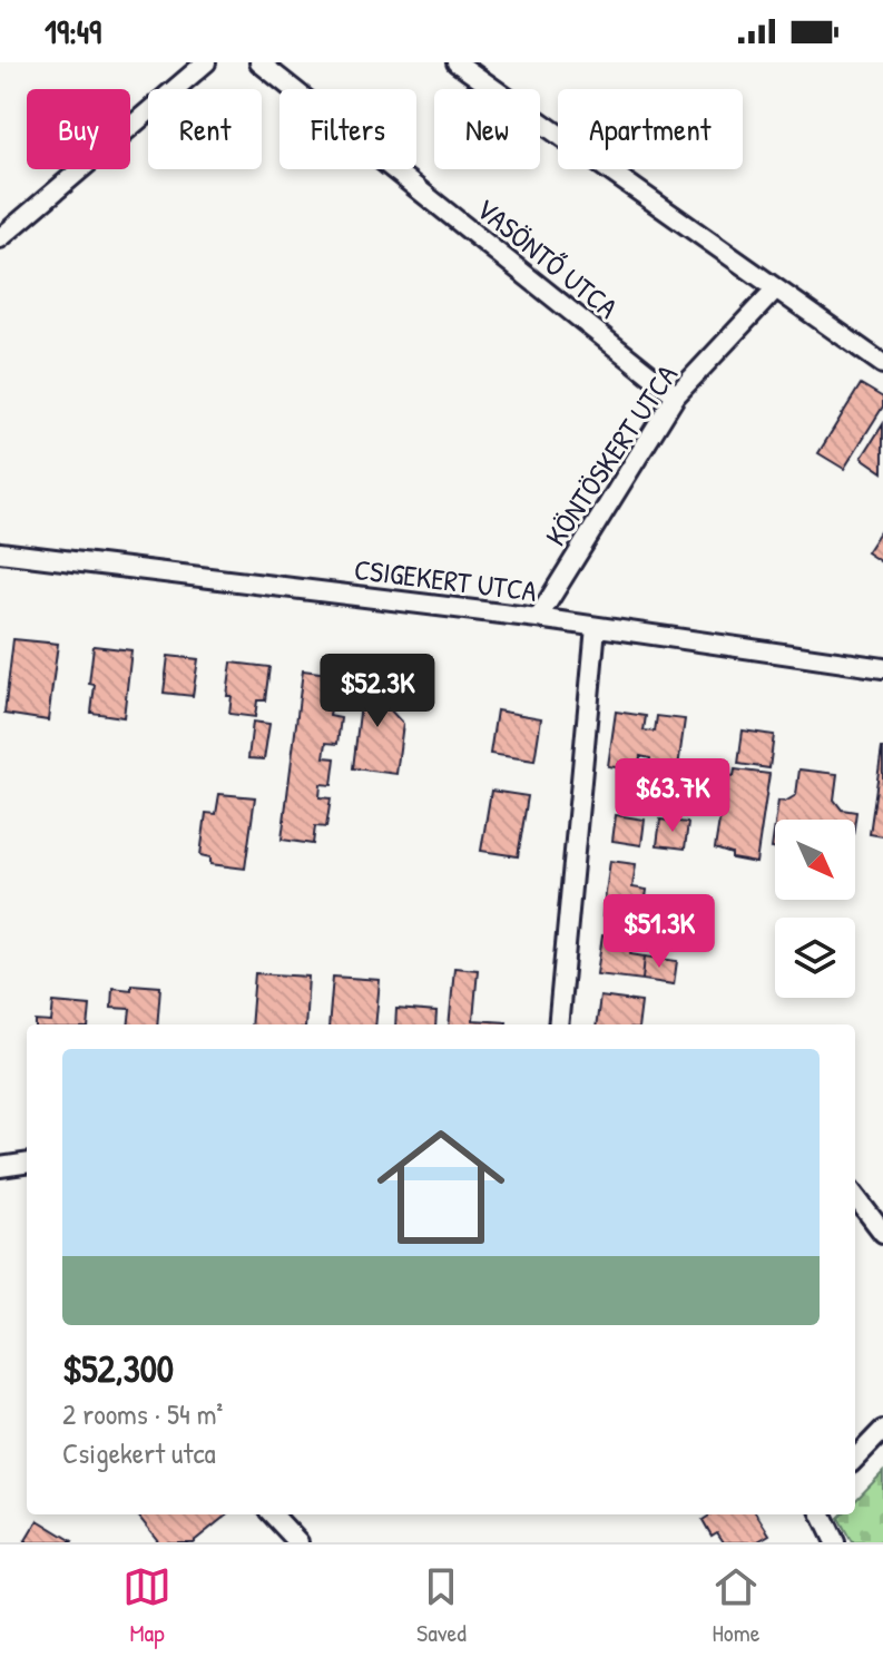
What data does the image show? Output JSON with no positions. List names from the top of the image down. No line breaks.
{"streets":{"street":["VASÖNTŐ UTCA","KÖNTÖSKERT UTCA","CSIGEKERT UTCA"]},"crossings":[["VASÖNTŐ UTCA","KÖNTÖSKERT UTCA"],["KÖNTÖSKERT UTCA","CSIGEKERT UTCA"]],"north":"bottom right","page":{"status":"19:49","chip":["Buy","Rent","Filters","New","Apartment"],"price":["$52.3K","$63.7K","$51.3K"],"list":[{"name":"$52,300","note":"2 rooms · 54 m² · Csigekert utca"}],"tabs":["Map","Saved","Home"]}}
